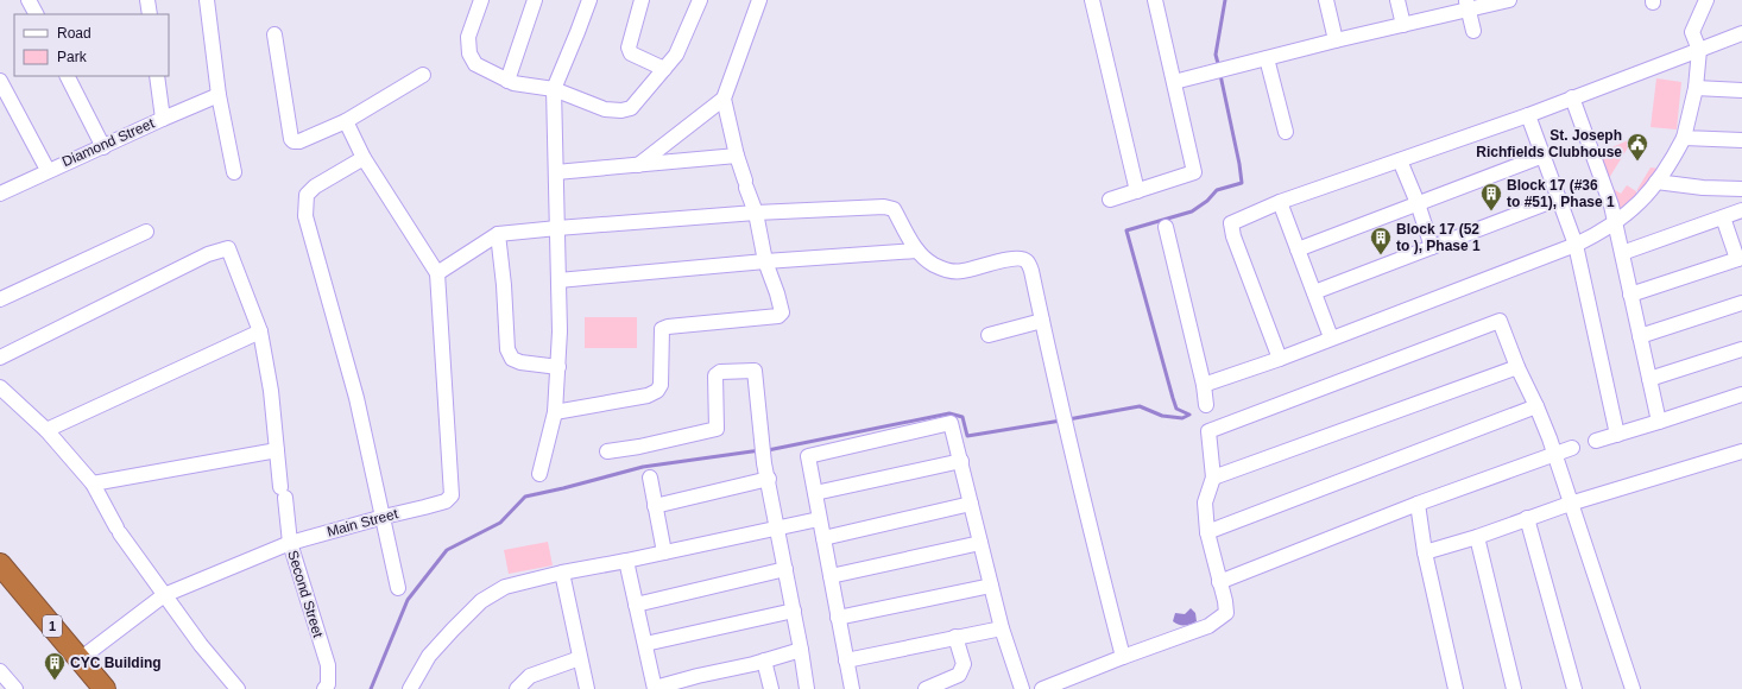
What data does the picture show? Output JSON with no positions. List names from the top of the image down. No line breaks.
{"streets":{"highway":["1"],"street":["Diamond Street","Main Street","Second Street"]},"crossings":[["Main Street","Second Street"],["Main Street","1"]],"places":{"public building":["St. Joseph Richfields Clubhouse"],"building":["Block 17 (#36 to #51), Phase 1","Block 17 (52 to ), Phase 1","CYC Building"]},"legend":["Road","Park"]}
